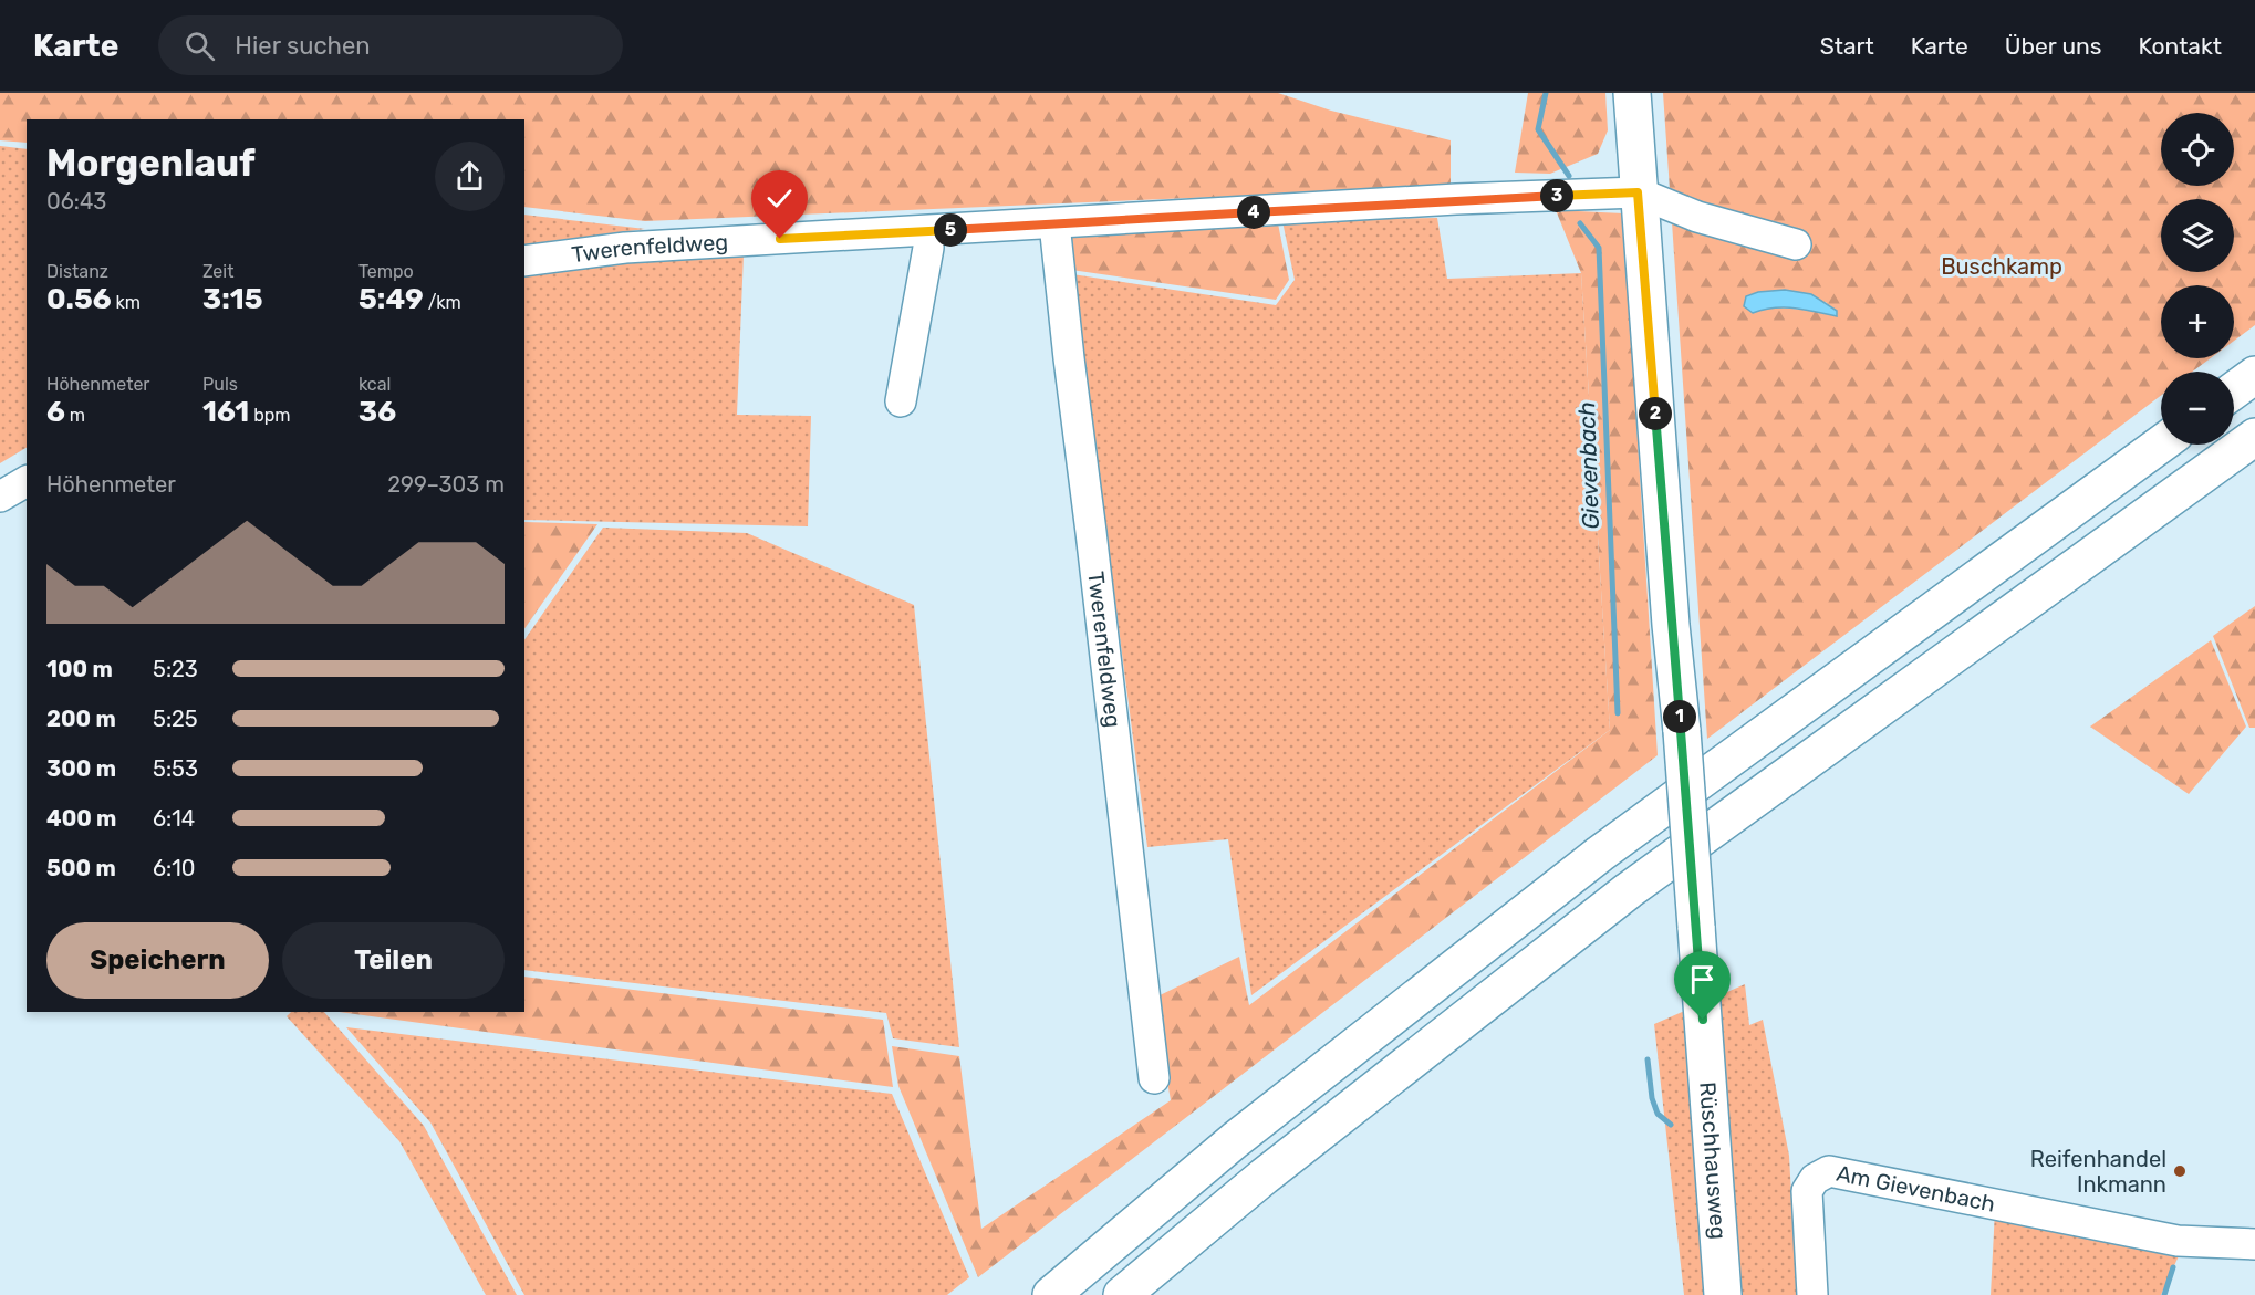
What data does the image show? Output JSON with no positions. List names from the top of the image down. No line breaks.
{"streets":{"main road":["Rüschhausweg"],"street":["Twerenfeldweg","Am Gievenbach"]},"crossings":[["Twerenfeldweg","Rüschhausweg"]],"water":["Gievenbach"],"parks":["Buschkamp"],"places":["Reifenhandel Inkmann"],"page":{"header":"Karte","search":"Hier suchen","nav":["Start","Karte","Über uns","Kontakt"],"map_buttons":["+","−"],"heading":["Morgenlauf","06:43"],"pins":["3","4","5","2","1"],"stats":[["Distanz","0.56 km"],["Zeit","3:15"],["Tempo","5:49 /km"],["Höhenmeter","6 m"],["Puls","161 bpm"],["kcal","36"]],"chart":["Höhenmeter","299–303 m"],"list":[{"name":"100 m","note":"5:23"},{"name":"200 m","note":"5:25"},{"name":"300 m","note":"5:53"},{"name":"400 m","note":"6:14"},{"name":"500 m","note":"6:10"}],"buttons":["Speichern","Teilen"]}}
